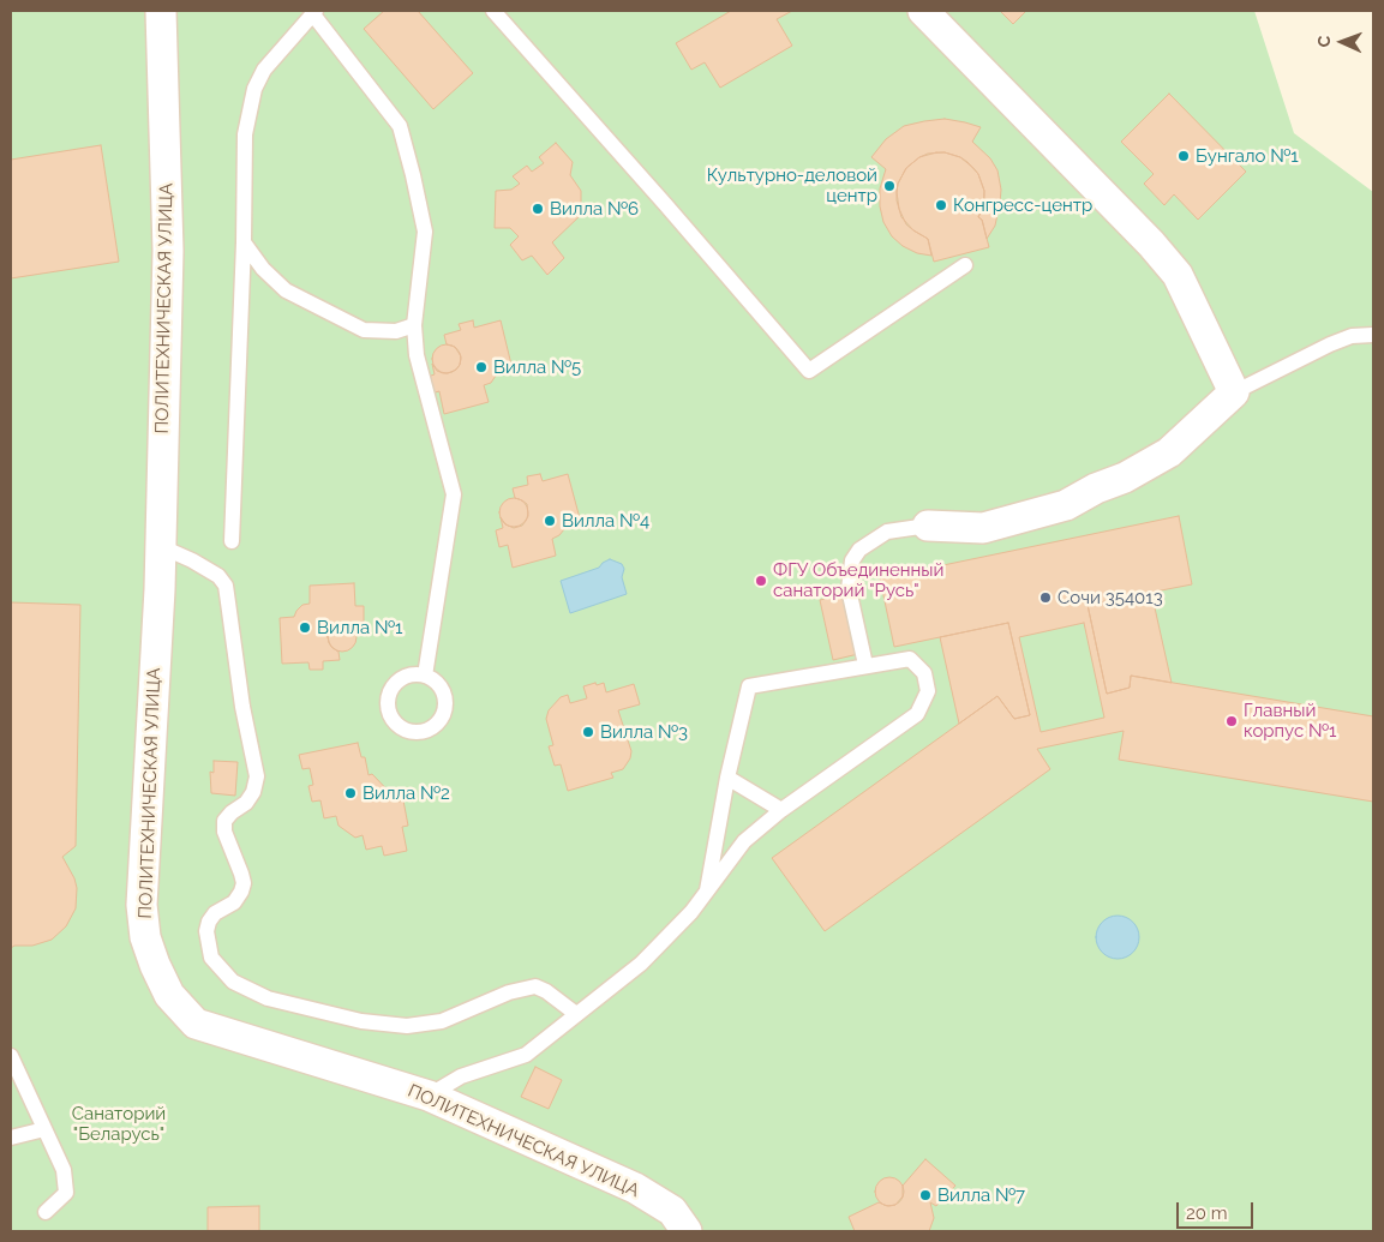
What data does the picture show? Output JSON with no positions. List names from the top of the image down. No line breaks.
{"streets":{"street":["ПОЛИТЕХНИЧЕСКАЯ УЛИЦА"]},"parks":["Санаторий \"Беларусь\""],"places":["Бунгало №1","Культурно-деловой центр","Конгресс-центр","Вилла №6","Вилла №5","Вилла №4","ФГУ Объединенный санаторий \"Русь\"","Сочи 354013","Вилла №1","Главный корпус №1","Вилла №3","Вилла №2","Вилла №7"],"scale_bar":"20 m","north":"left"}
